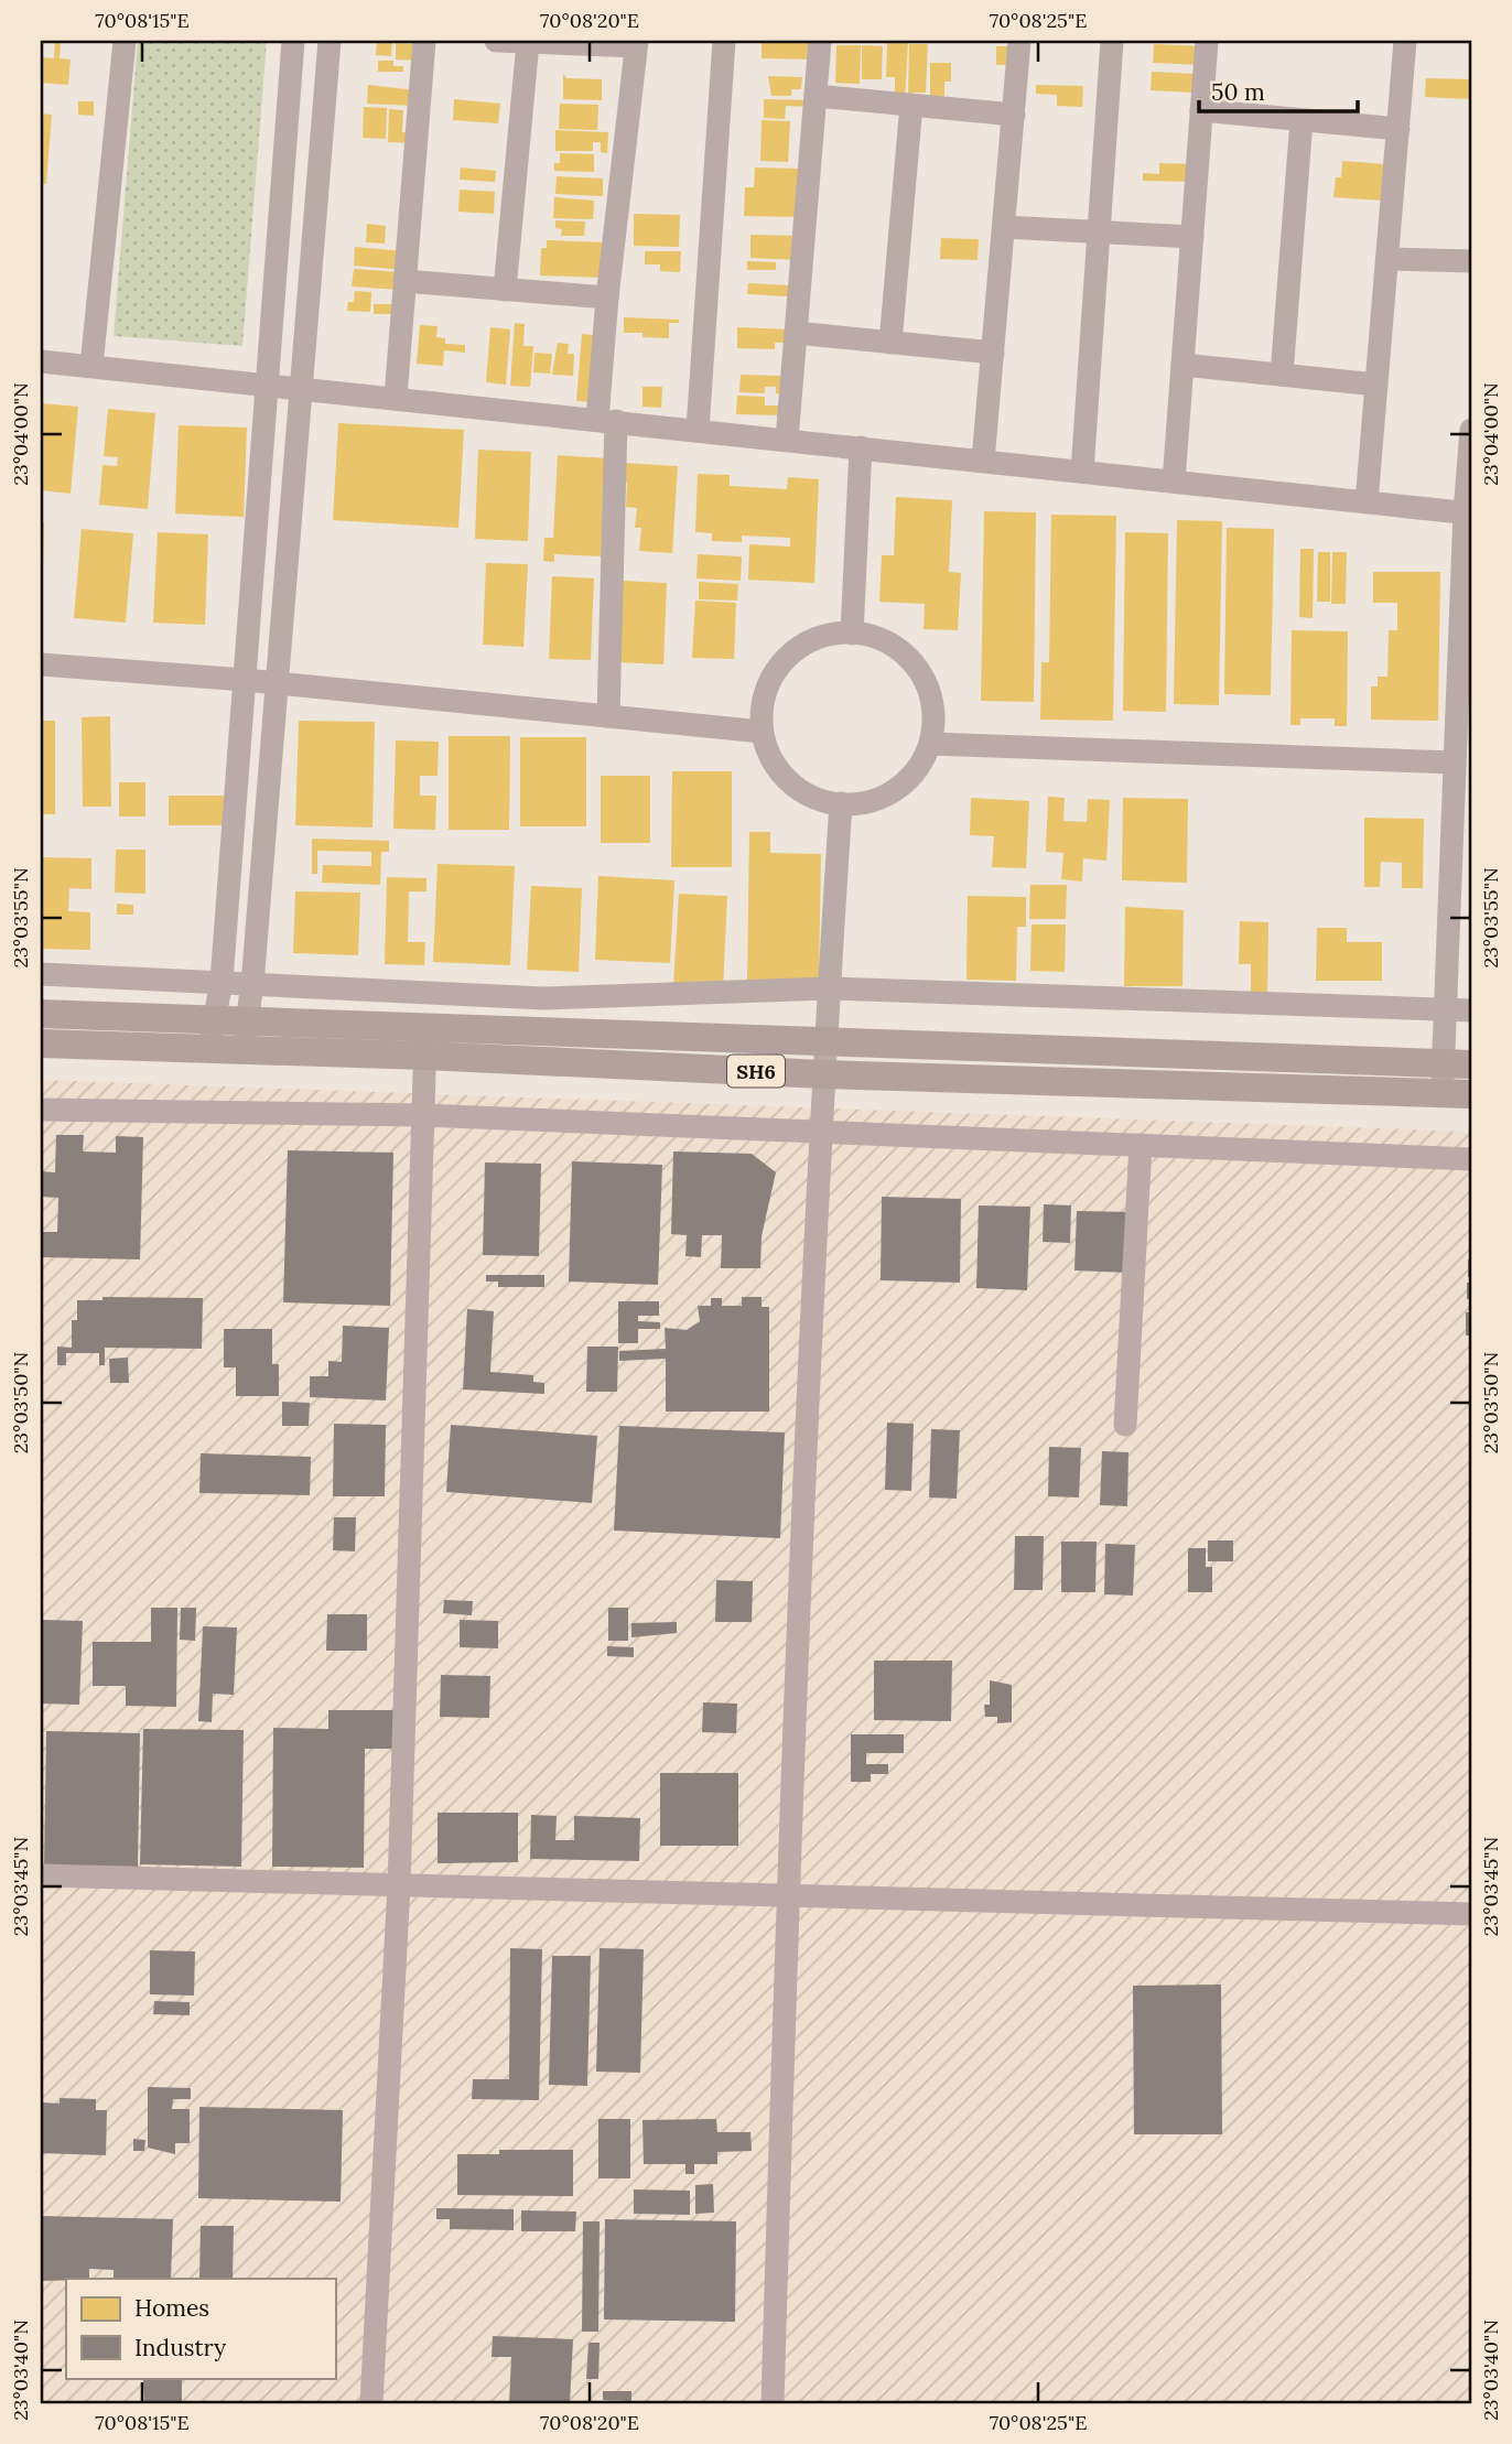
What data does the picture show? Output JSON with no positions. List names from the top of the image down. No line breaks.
{"streets":{"main road":["SH6"]},"legend":["Homes","Industry"],"scale_bar":"50 m","coordinates":["70°08'15\"E","70°08'20\"E","70°08'25\"E","23°04'00\"N","23°03'55\"N","23°03'50\"N","23°03'45\"N","23°03'40\"N"]}
